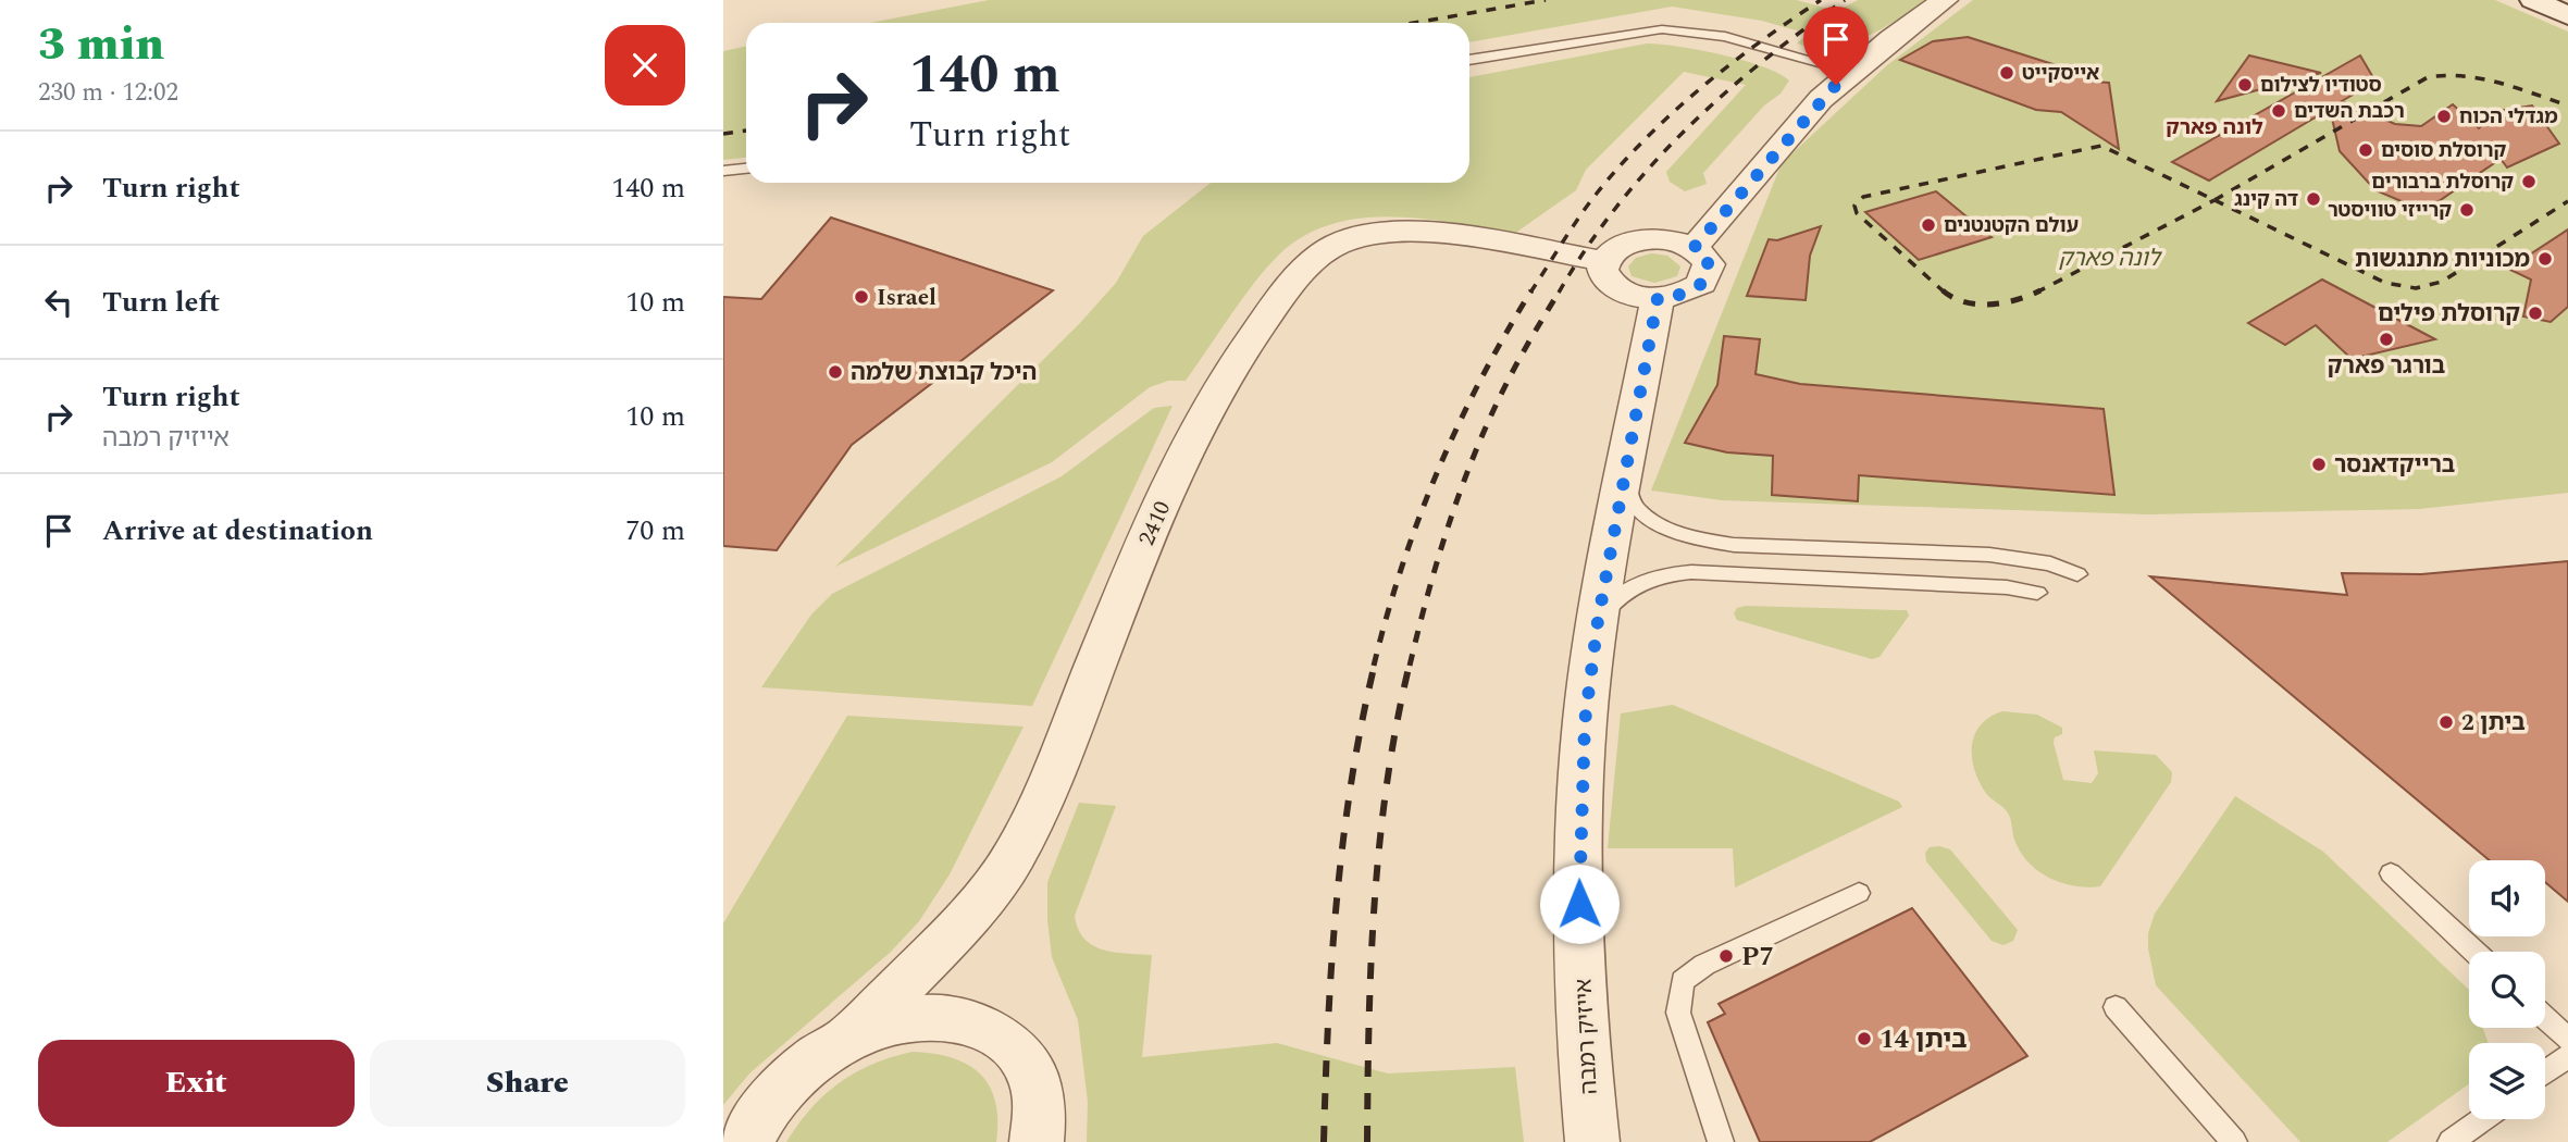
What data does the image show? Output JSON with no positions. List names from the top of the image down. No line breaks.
{"streets":{"street":["2410","אייזיק רמבה"]},"crossings":[["2410","אייזיק רמבה"]],"districts":["לונה פארק"],"parks":["לונה פארק"],"places":["אייסקייט","סטודיו לצילום","רכבת השדים","מגדלי הכוח","קרוסלת סוסים","קרוסלת ברבורים","דה קינג","קרייזי טוויסטר","עולם הקטנטנים","מכוניות מתנגשות","Israel","קרוסלת פילים","בורגר פארק","היכל קבוצת שלמה","ברייקדאנסר","ביתן 2","P7","ביתן 14"],"page":{"heading":["3 min","230 m · 12:02"],"turn":["140 m","Turn right"],"list":[{"name":"Turn right","value":"140 m"},{"name":"Turn left","value":"10 m"},{"name":"Turn right","note":"אייזיק רמבה","value":"10 m"},{"name":"Arrive at destination","value":"70 m"}],"buttons":["Exit","Share"]}}
